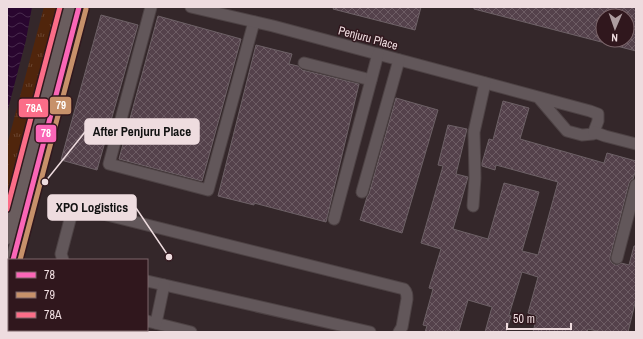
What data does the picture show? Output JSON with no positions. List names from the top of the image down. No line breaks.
{"streets":{"street":["Penjuru Place"]},"places":["After Penjuru Place","XPO Logistics"],"lines":["transit line 78","transit line 78A","transit line 79"],"legend":["78","79","78A"],"scale_bar":"50 m","north":"bottom"}
